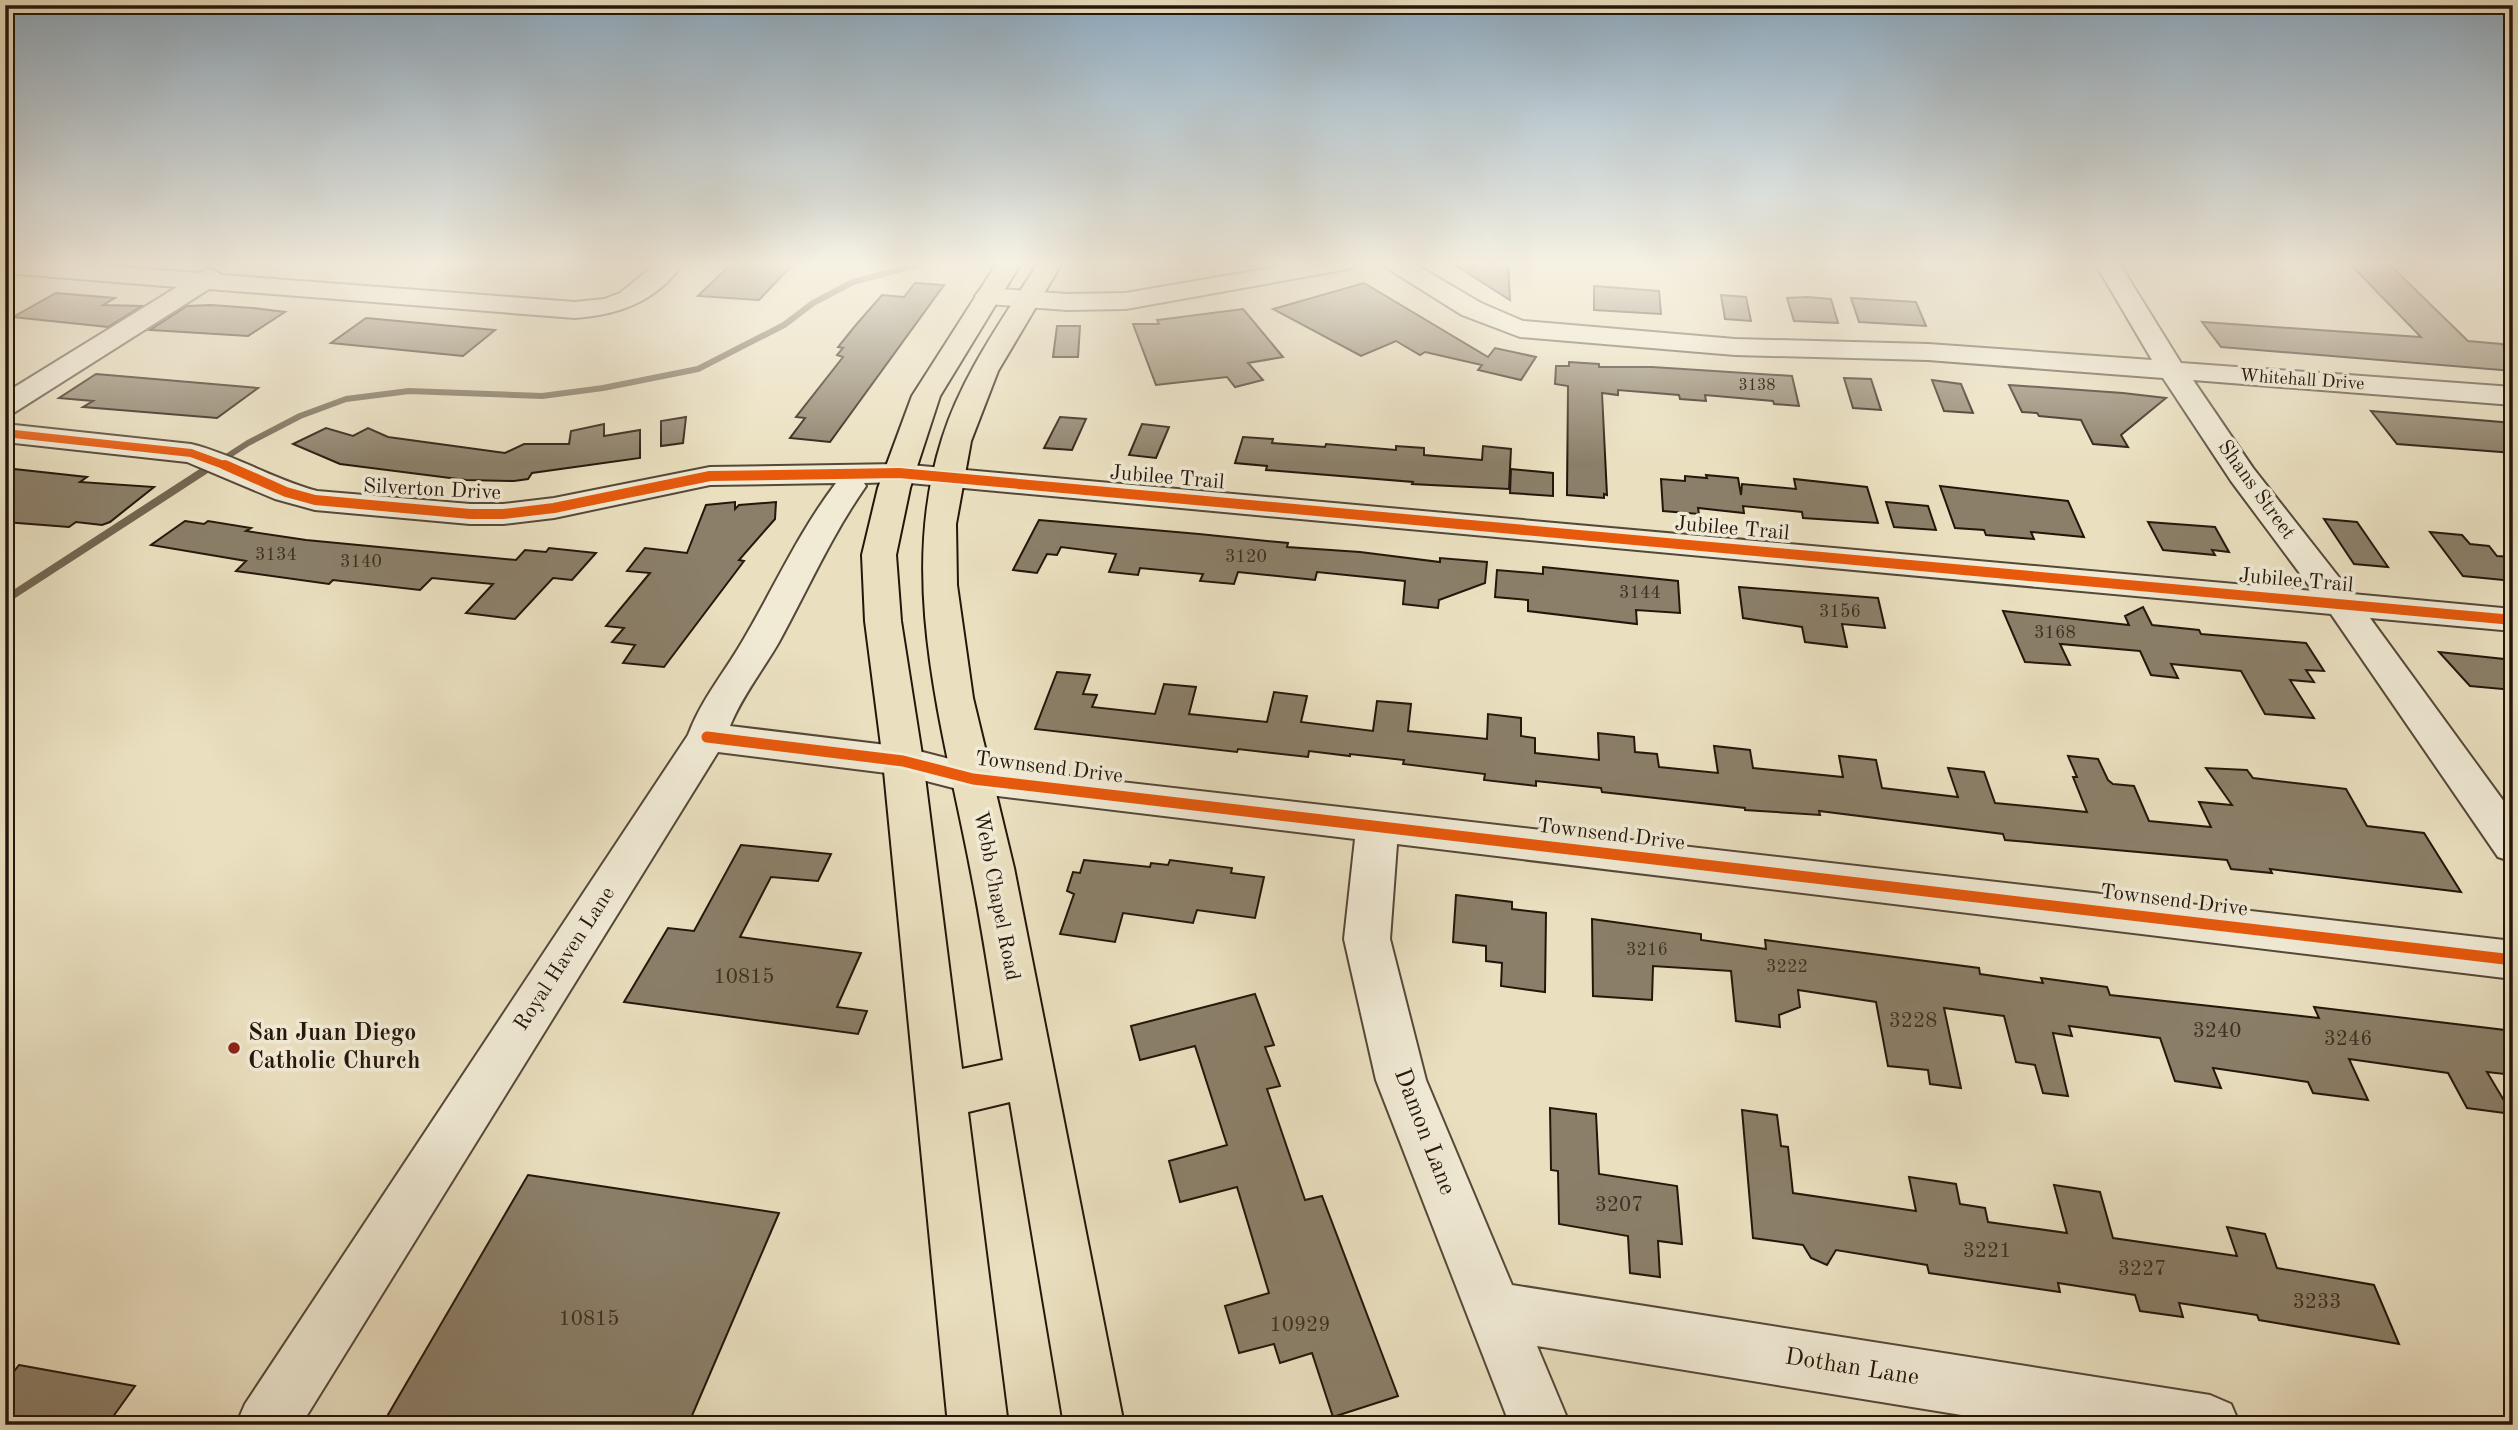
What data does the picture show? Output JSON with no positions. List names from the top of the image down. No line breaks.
{"streets":{"main road":["Webb Chapel Road"],"street":["Whitehall Drive","Jubilee Trail","Silverton Drive","Shans Street","Townsend Drive","Royal Haven Lane","Damon Lane","Dothan Lane"]},"crossings":[["Whitehall Drive","Shans Street"],["Jubilee Trail","Silverton Drive"],["Jubilee Trail","Shans Street"],["Jubilee Trail","Webb Chapel Road"],["Silverton Drive","Webb Chapel Road"],["Silverton Drive","Royal Haven Lane"],["Townsend Drive","Webb Chapel Road"],["Townsend Drive","Royal Haven Lane"],["Townsend Drive","Damon Lane"],["Damon Lane","Dothan Lane"]],"places":["San Juan Diego Catholic Church"],"house_numbers":["3138","3134","3120","3140","3144","3156","3168","3216","3222","10815","3228","3240","3246","3207","3221","3227","3233","10815","10929"]}
